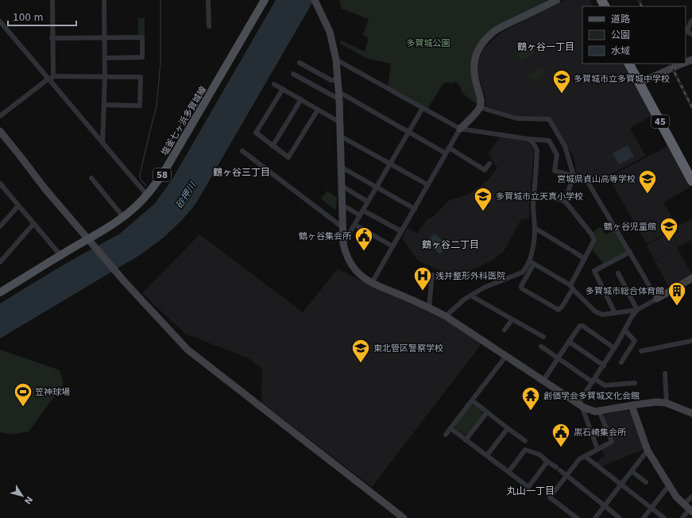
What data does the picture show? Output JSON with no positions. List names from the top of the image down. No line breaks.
{"streets":{"highway":["45"],"main road":["塩釜七ヶ浜多賀城線","58"]},"districts":["鶴ヶ谷一丁目","鶴ヶ谷三丁目","鶴ヶ谷二丁目","丸山一丁目"],"water":["砂押川"],"parks":["多賀城公園"],"places":{"school or university":["多賀城市立多賀城中学校","宮城県貞山高等学校","多賀城市立天真小学校","鶴ヶ谷児童館","東北管区警察学校"],"public building":["鶴ヶ谷集会所","黒石崎集会所"],"hospital":["浅井整形外科医院"],"building":["多賀城市総合体育館"],"sports":["笠神球場"],"temple":["創価学会多賀城文化会館"]},"legend":["道路","公園","水域"],"scale_bar":"100 m","north":"bottom right"}
